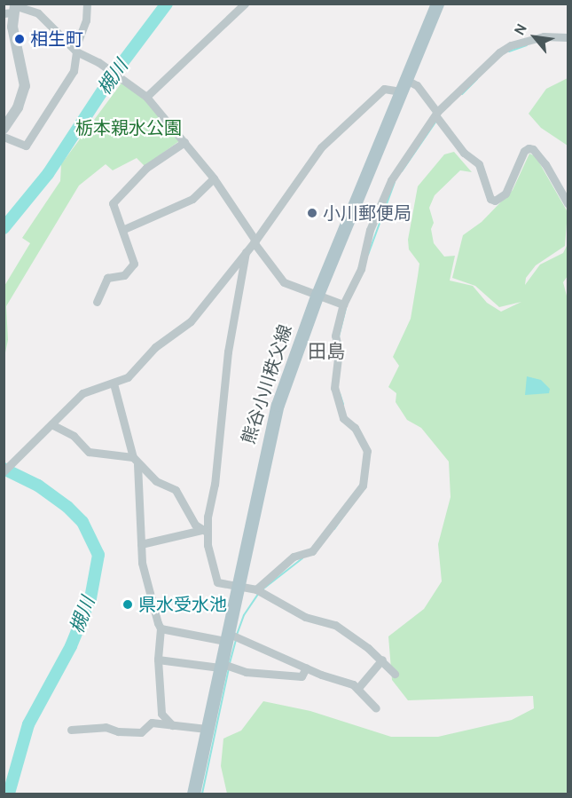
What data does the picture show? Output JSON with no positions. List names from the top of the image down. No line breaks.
{"streets":{"main road":["熊谷小川秩父線"]},"districts":["田島"],"water":["槻川"],"parks":["栃本親水公園"],"places":["相生町","小川郵便局","県水受水池"],"north":"top left"}
